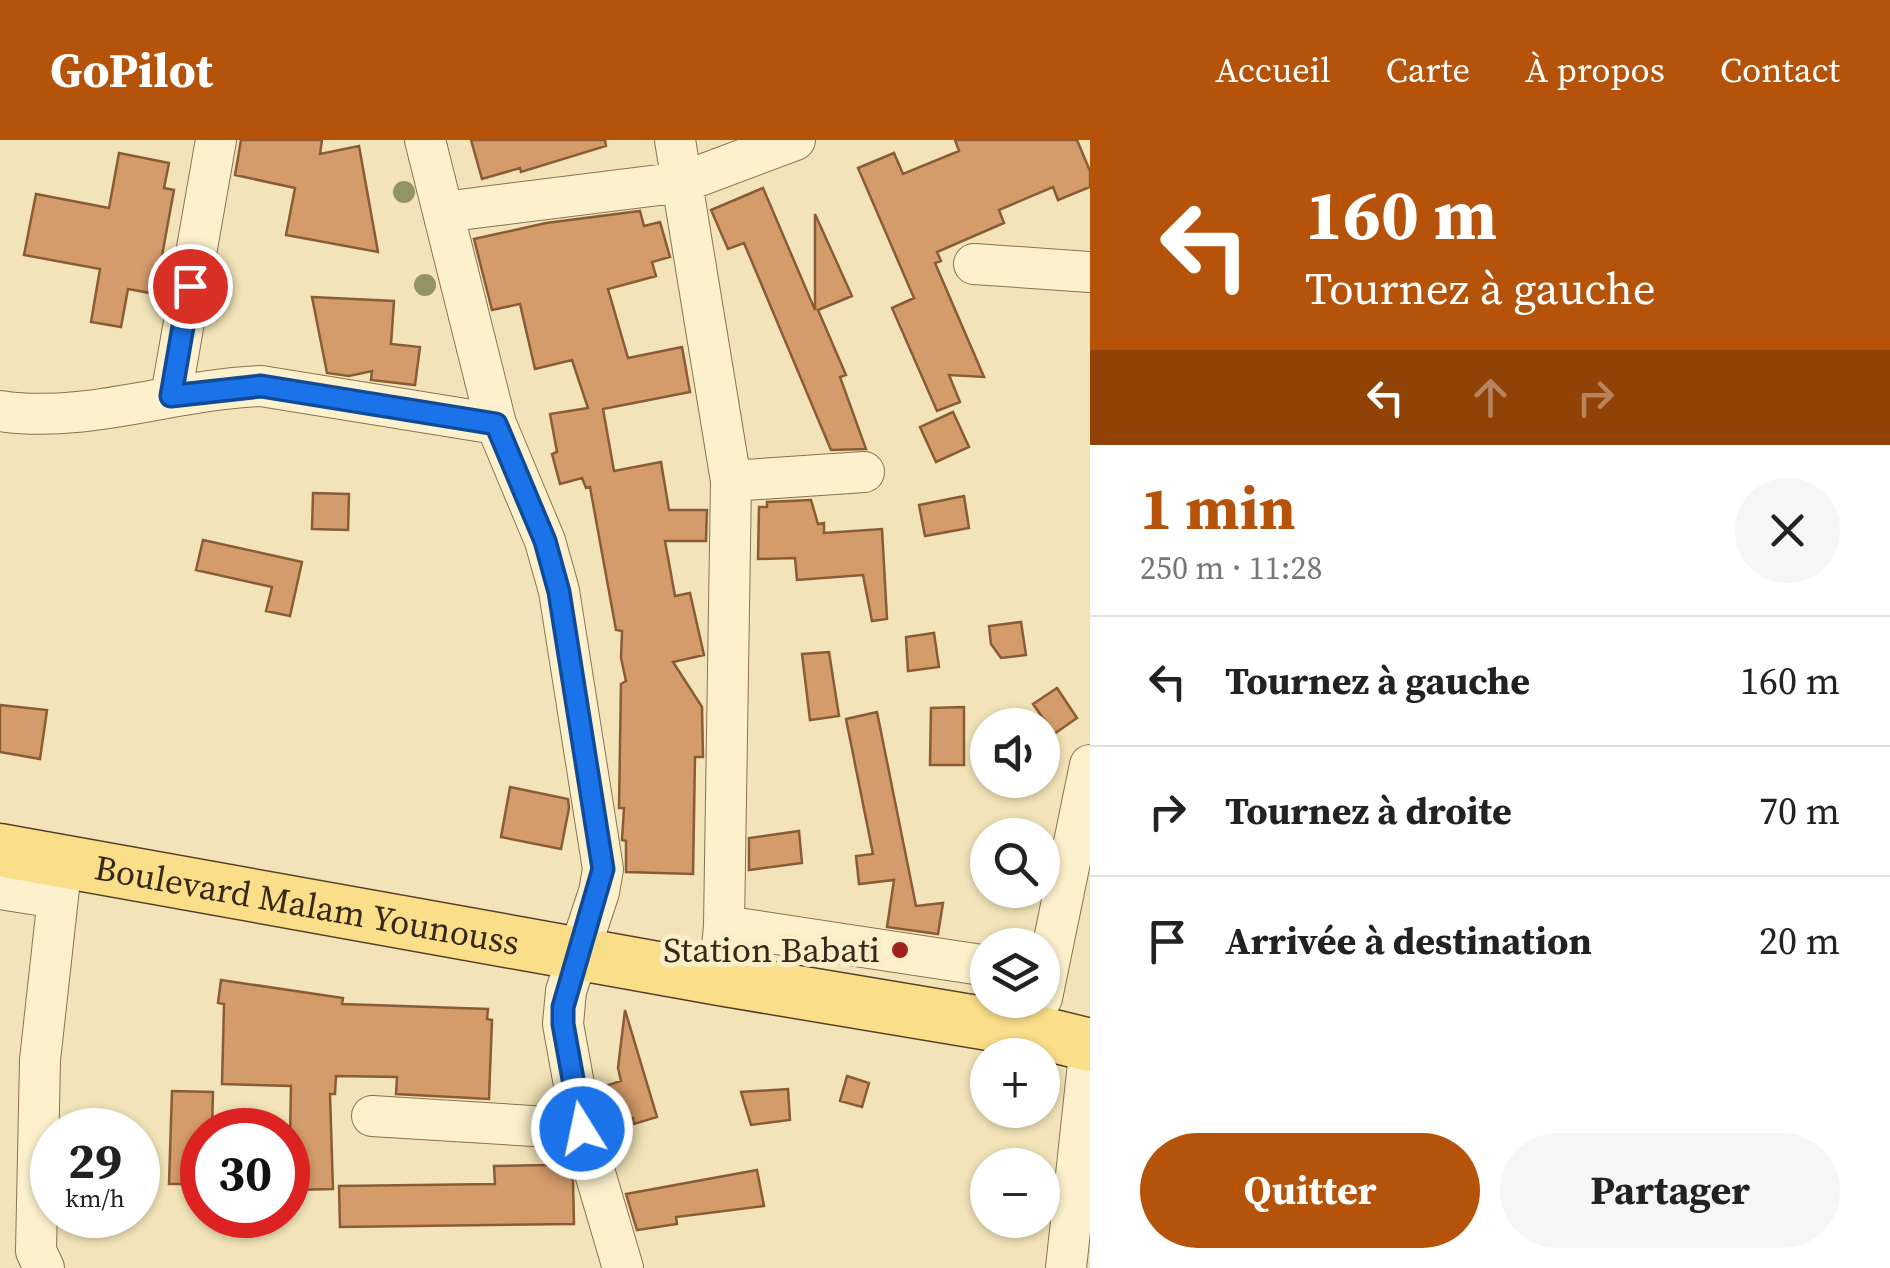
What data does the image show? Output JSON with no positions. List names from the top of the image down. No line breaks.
{"streets":{"main road":["Boulevard Malam Younouss"]},"places":["Station Babati"],"page":{"header":"GoPilot","nav":["Accueil","Carte","À propos","Contact"],"turn":["160 m","Tournez à gauche"],"heading":["1 min","250 m · 11:28"],"list":[{"name":"Tournez à gauche","value":"160 m"},{"name":"Tournez à droite","value":"70 m"},{"name":"Arrivée à destination","value":"20 m"}],"map_buttons":["+","−"],"speed":"29 km/h","limit":"30","buttons":["Quitter","Partager"]}}
